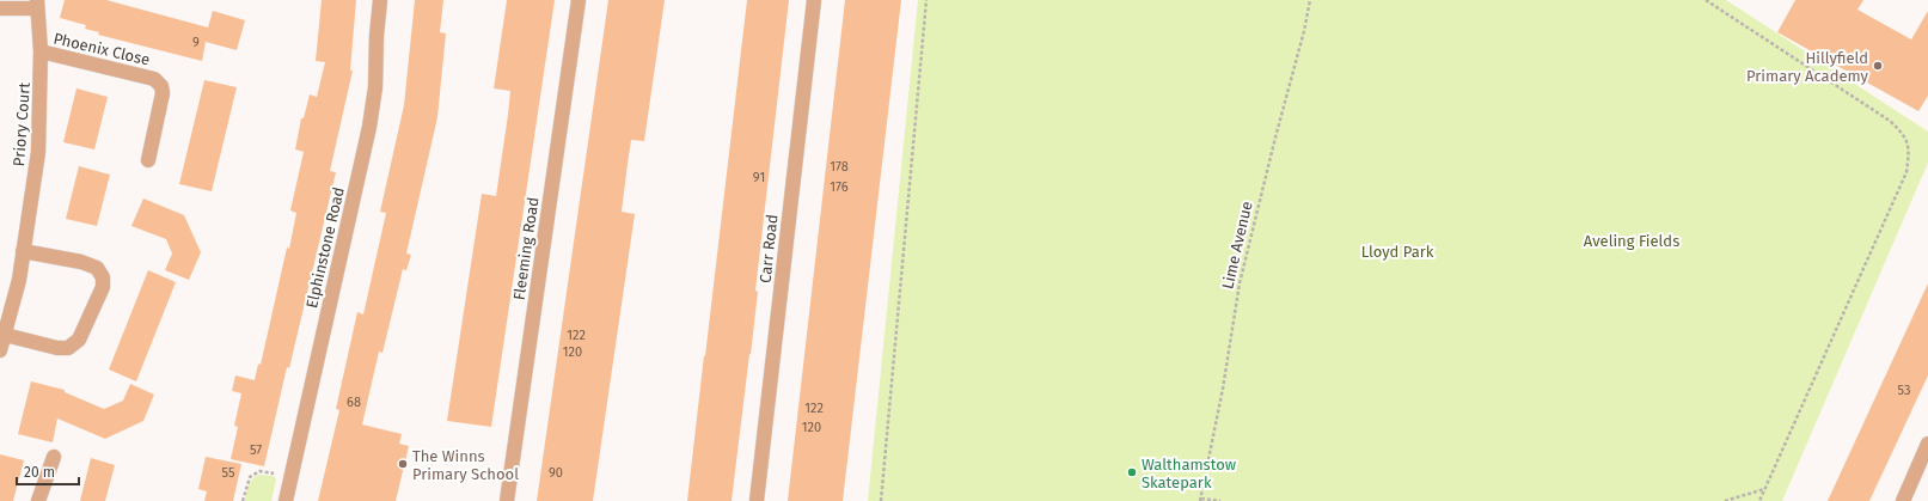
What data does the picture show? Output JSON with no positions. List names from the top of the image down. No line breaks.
{"streets":{"street":["Phoenix Close","Priory Court","Elphinstone Road","Fleeming Road","Carr Road"],"path":["Lime Avenue"]},"crossings":[["Phoenix Close","Priory Court"]],"parks":["Aveling Fields","Lloyd Park"],"places":["Hillyfield Primary Academy","The Winns Primary School","Walthamstow Skatepark"],"house_numbers":["9","178","91","176","122","120","53","68","122","120","57","55","90"],"scale_bar":"20 m"}
